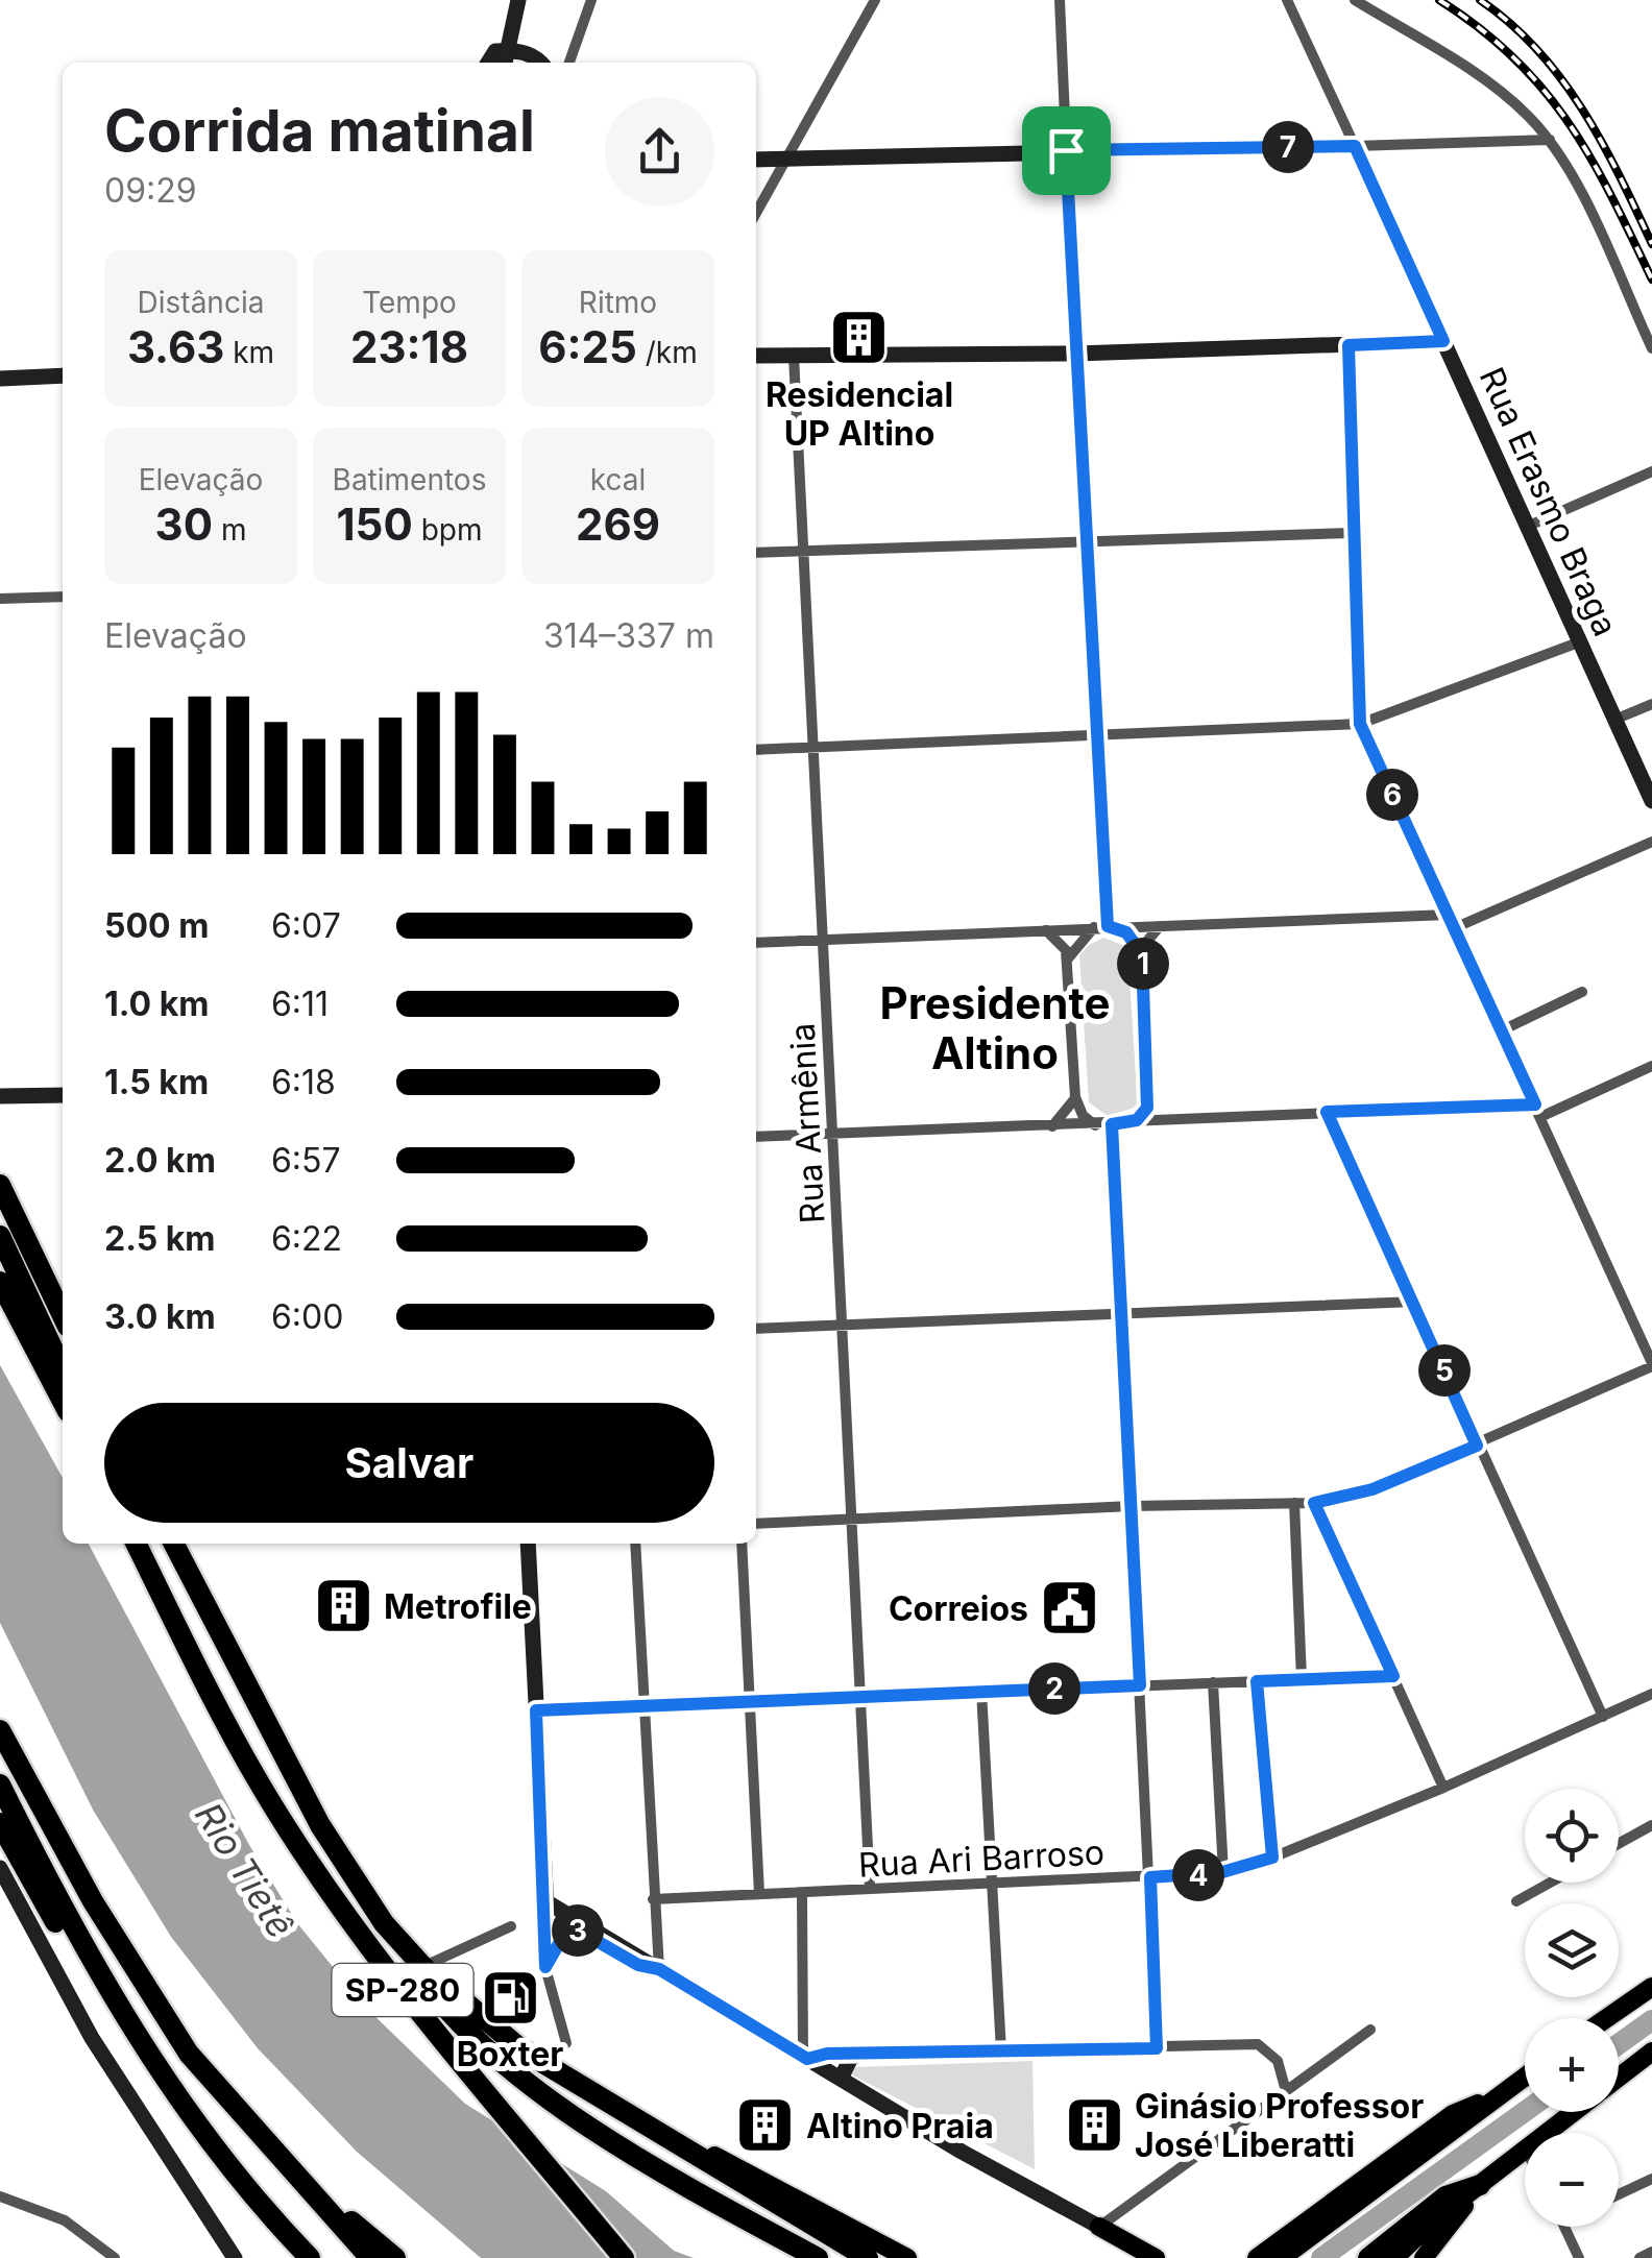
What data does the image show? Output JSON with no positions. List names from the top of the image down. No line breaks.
{"streets":{"highway":["SP-280"],"street":["Rua Erasmo Braga","Rua Armênia","Rua Ari Barroso"]},"crossings":[["Rua Armênia","Rua Ari Barroso"]],"districts":["Presidente Altino"],"water":["Rio Tietê"],"places":{"building":["Residencial UP Altino","Metrofile","Ginásio Professor José Liberatti","Altino Praia"],"public building":["Correios"],"fuel station":["Boxter"]},"page":{"heading":["Corrida matinal","09:29"],"pins":["7","6","1","5","2","4","3"],"stats":[["Distância","3.63 km"],["Tempo","23:18"],["Ritmo","6:25 /km"],["Elevação","30 m"],["Batimentos","150 bpm"],["kcal","269"]],"chart":["Elevação","314–337 m"],"list":[{"name":"500 m","note":"6:07"},{"name":"1.0 km","note":"6:11"},{"name":"1.5 km","note":"6:18"},{"name":"2.0 km","note":"6:57"},{"name":"2.5 km","note":"6:22"},{"name":"3.0 km","note":"6:00"}],"buttons":"Salvar","map_buttons":["+","−"]}}
